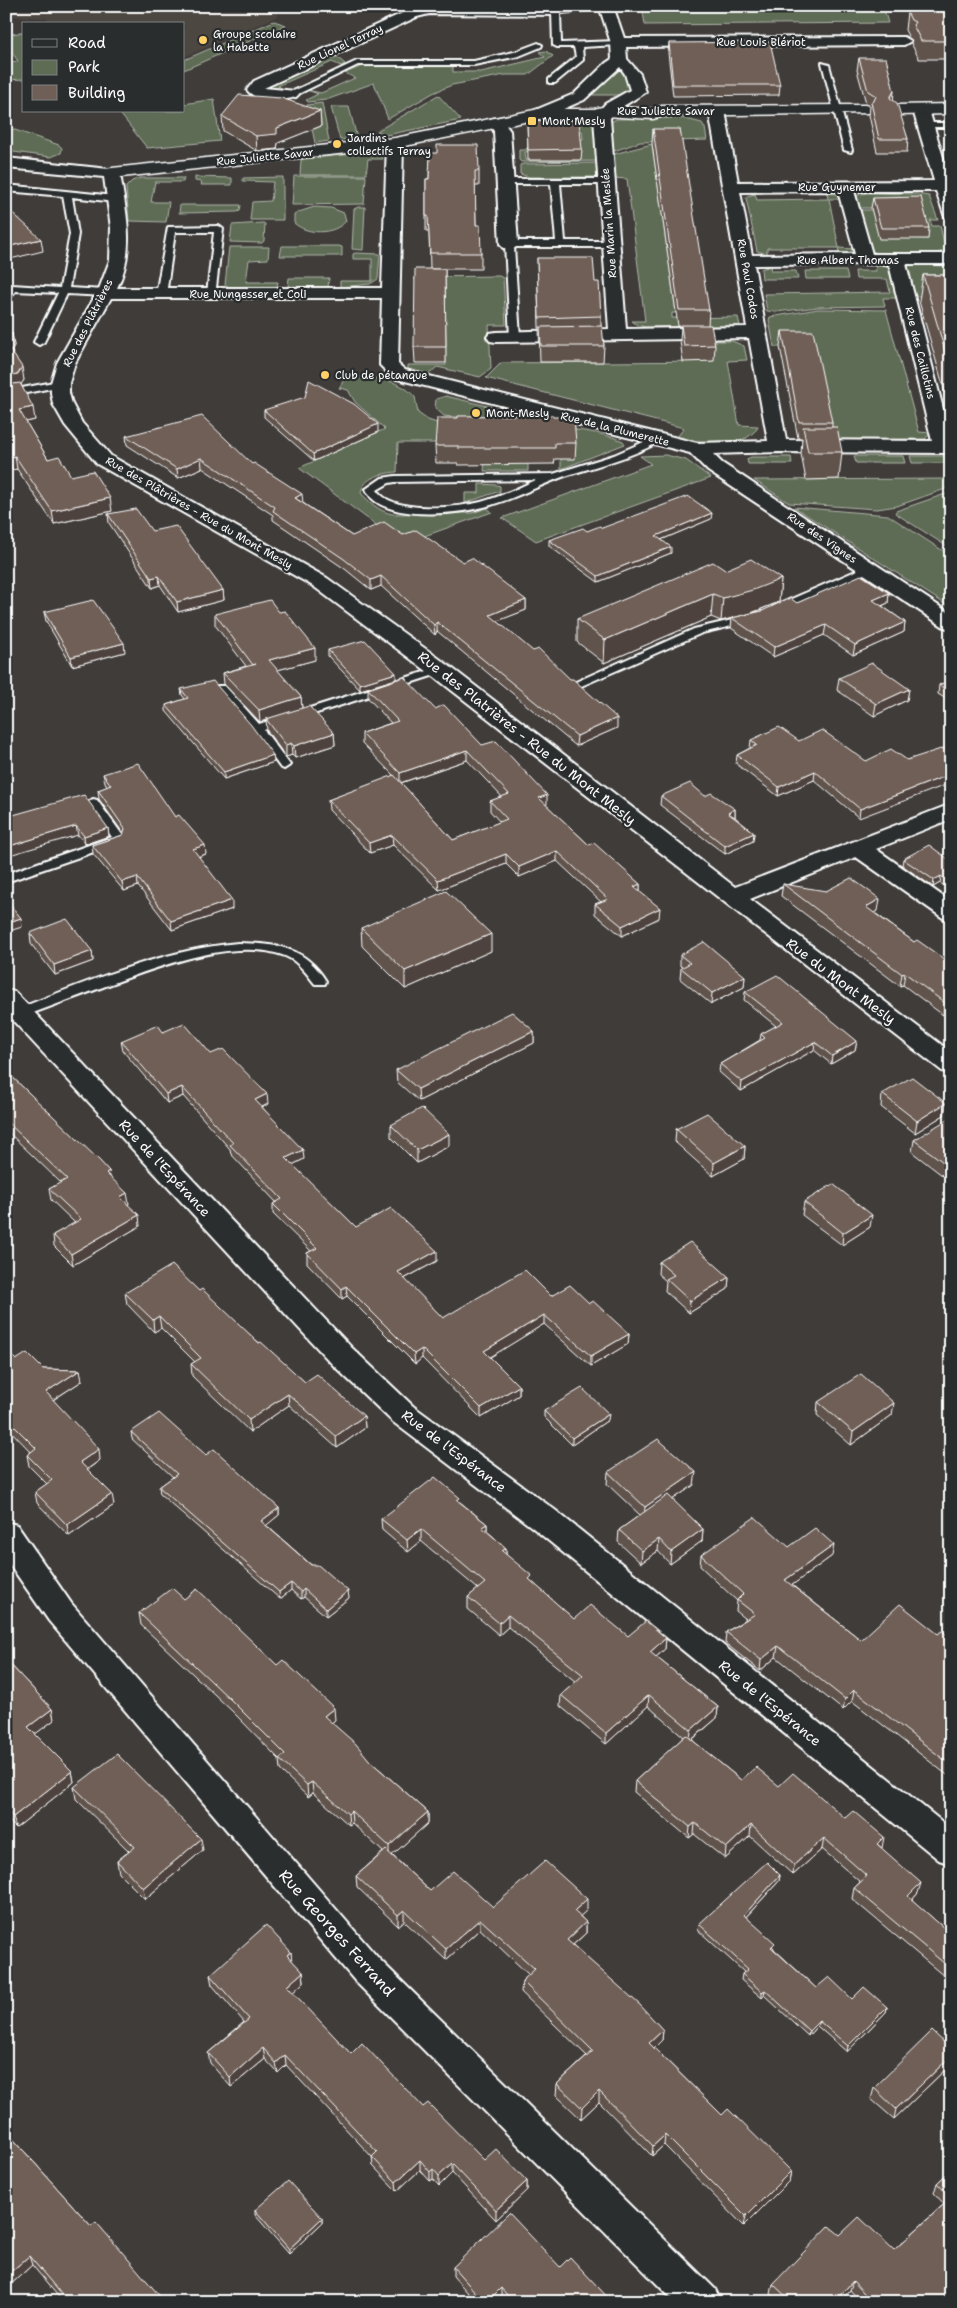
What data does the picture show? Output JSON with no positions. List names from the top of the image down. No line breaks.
{"streets":{"street":["Rue Louis Blériot","Rue Lionel Terray","Rue Juliette Savar","Rue Guynemer","Rue Marin la Meslée","Rue Albert Thomas","Rue Paul Codos","Rue Nungesser et Coli","Rue des Plâtrières","Rue des Caillotins","Rue de la Plumerette","Rue des Plâtrières - Rue du Mont Mesly","Rue des Vignes","Rue des Platrières - Rue du Mont Mesly","Rue du Mont Mesly","Rue de l'Espérance","Rue Georges Ferrand"]},"crossings":[["Rue Juliette Savar","Rue Marin la Meslée"],["Rue Juliette Savar","Rue Paul Codos"],["Rue Juliette Savar","Rue des Plâtrières"],["Rue Juliette Savar","Rue de la Plumerette"],["Rue Guynemer","Rue Paul Codos"],["Rue Albert Thomas","Rue Paul Codos"],["Rue Albert Thomas","Rue des Caillotins"],["Rue Paul Codos","Rue de la Plumerette"],["Rue Nungesser et Coli","Rue des Plâtrières"],["Rue Nungesser et Coli","Rue de la Plumerette"],["Rue des Plâtrières","Rue des Plâtrières - Rue du Mont Mesly"],["Rue des Caillotins","Rue de la Plumerette"],["Rue de la Plumerette","Rue des Vignes"],["Rue des Plâtrières - Rue du Mont Mesly","Rue des Platrières - Rue du Mont Mesly"],["Rue des Platrières - Rue du Mont Mesly","Rue du Mont Mesly"]],"places":{"other":["Groupe scolaire la Habette","Jardins collectifs Terray","Club de pétanque","Mont-Mesly"],"transit":["Mont Mesly"]},"legend":["Road","Park","Building"]}
